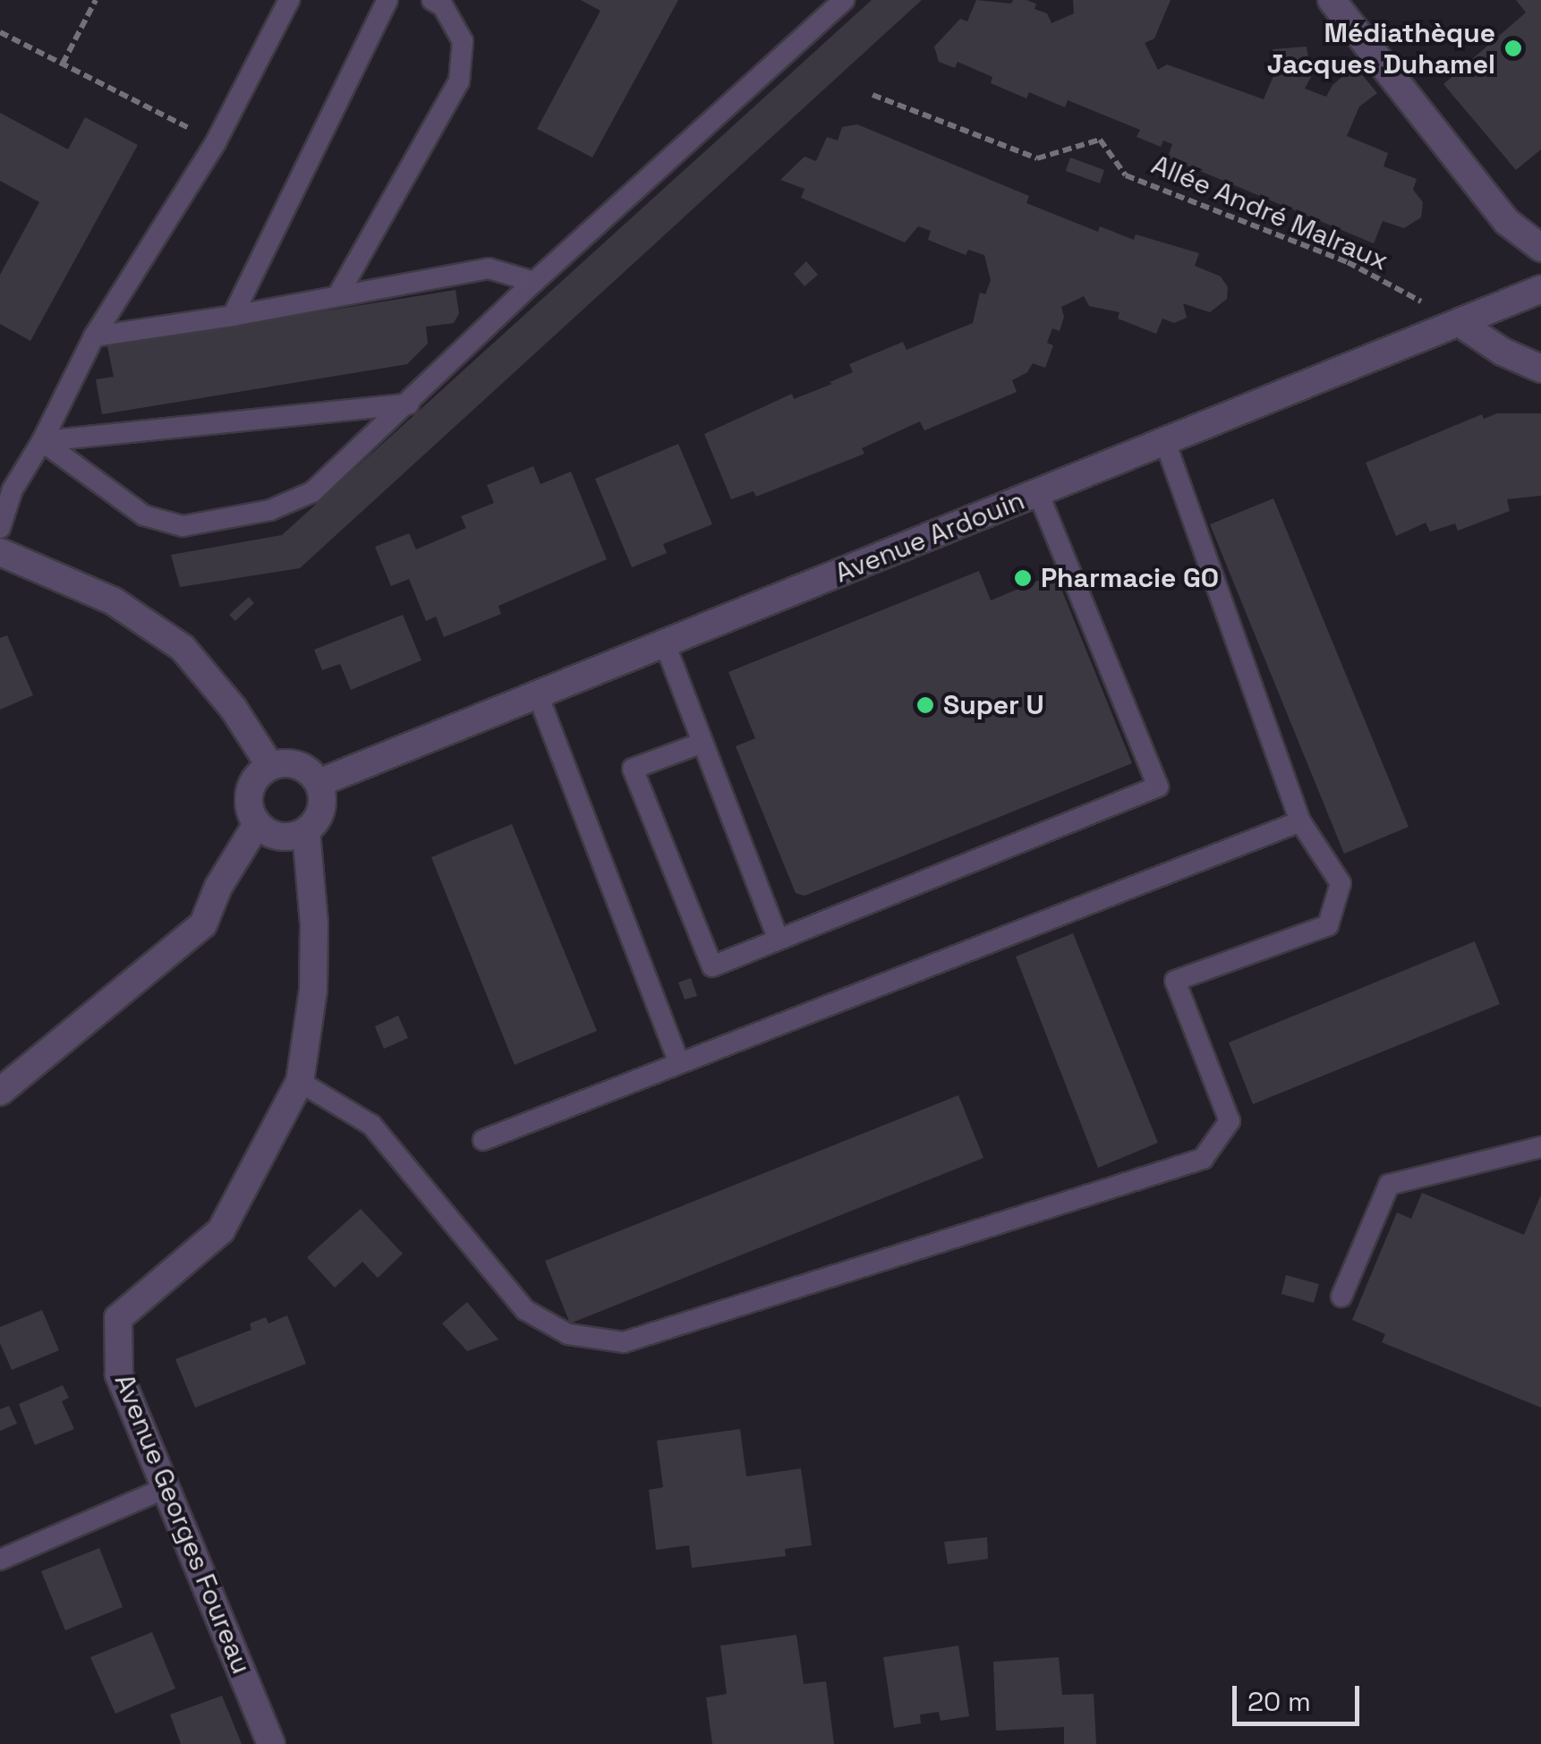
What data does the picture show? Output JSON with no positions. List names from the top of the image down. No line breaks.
{"streets":{"street":["Avenue Ardouin","Avenue Georges Foureau"],"path":["Allée André Malraux"]},"crossings":[["Allée André Malraux","Avenue Ardouin"],["Avenue Ardouin","Avenue Georges Foureau"]],"places":["Médiathèque Jacques Duhamel","Pharmacie GO","Super U"],"scale_bar":"20 m"}
